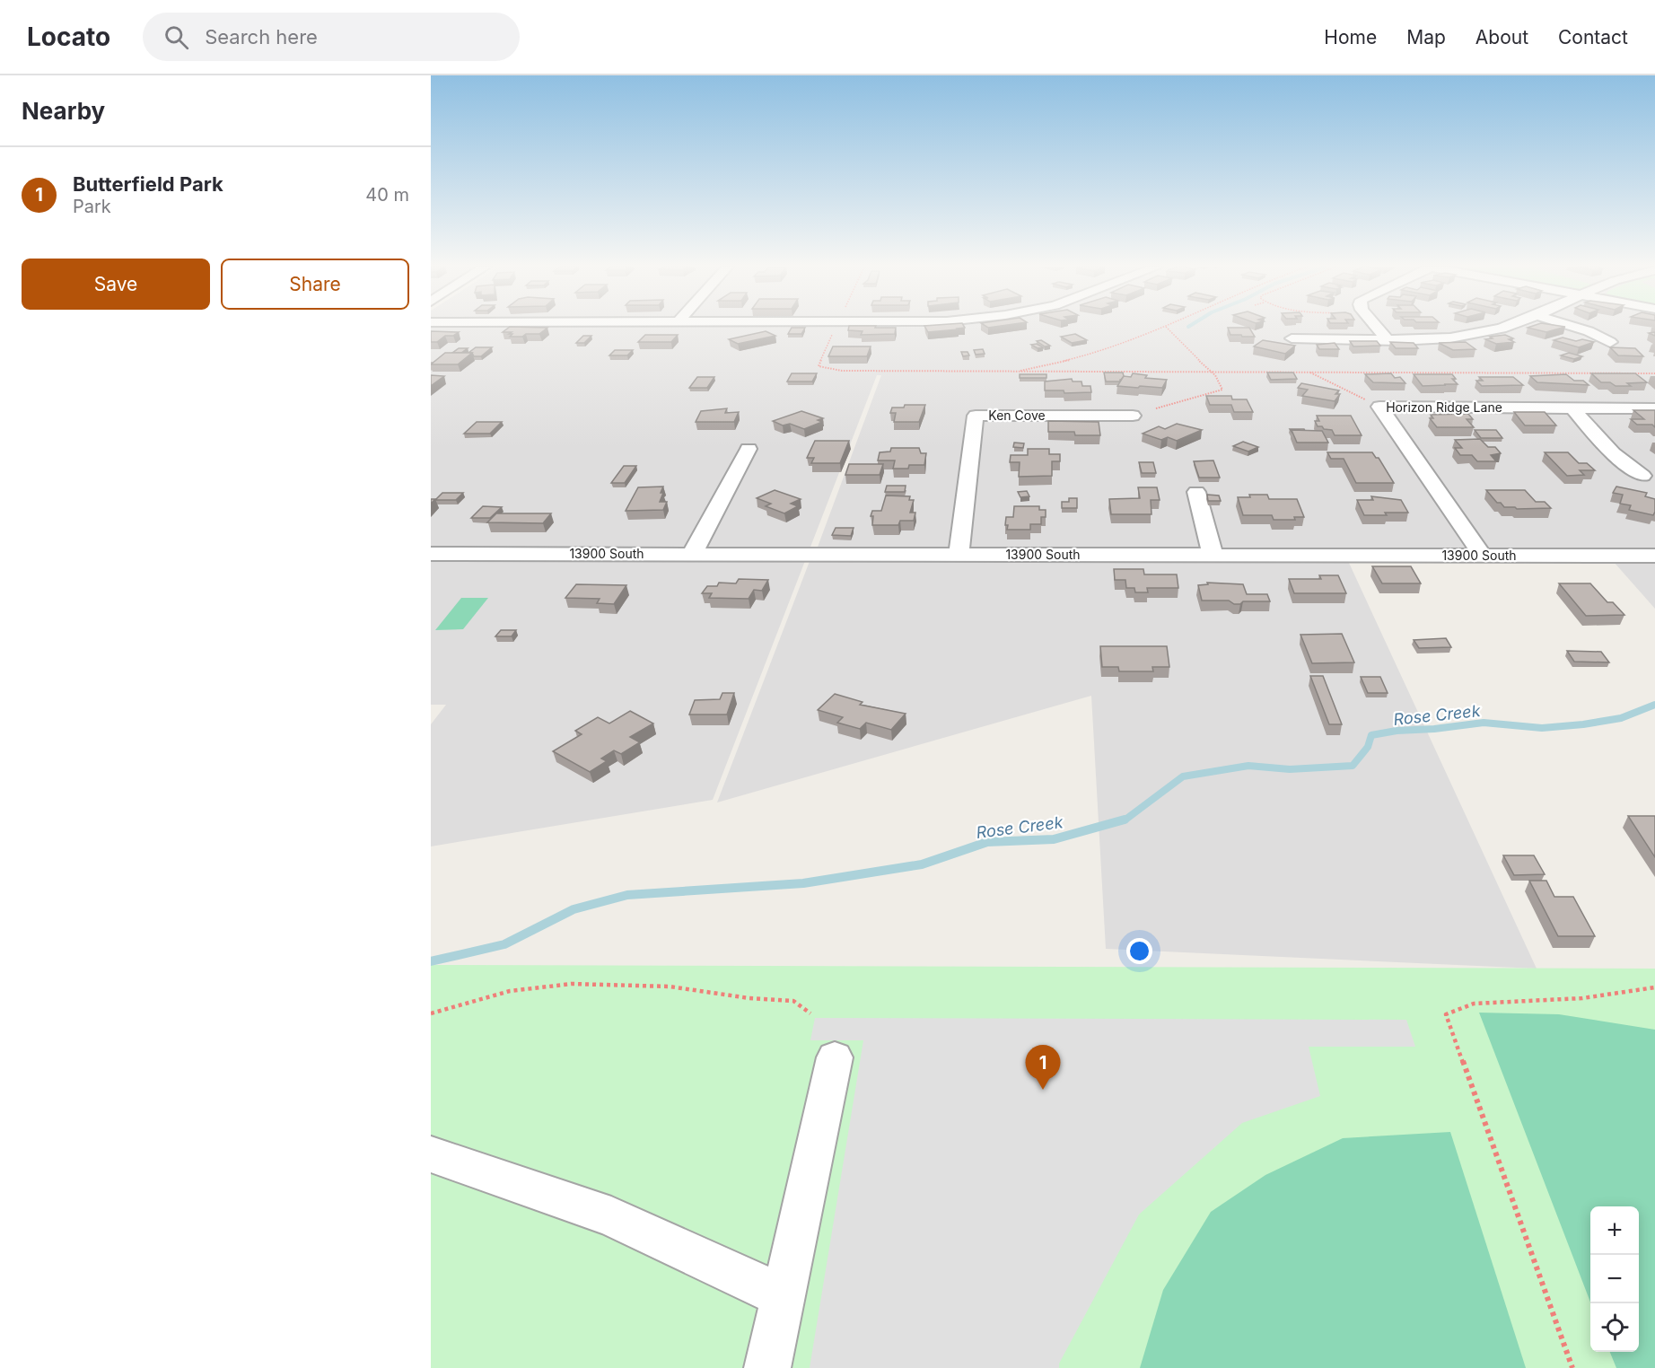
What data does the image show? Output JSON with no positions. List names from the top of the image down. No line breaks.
{"streets":{"street":["Horizon Ridge Lane","Ken Cove","13900 South"]},"crossings":[["Horizon Ridge Lane","13900 South"],["Ken Cove","13900 South"]],"water":["Rose Creek"],"page":{"header":"Locato","search":"Search here","nav":["Home","Map","About","Contact"],"heading":"Nearby","list":[{"mark":"1","name":"Butterfield Park","note":"Park","value":"40 m"}],"buttons":["Save","Share"],"pins":"1","map_buttons":["+","−"]}}
